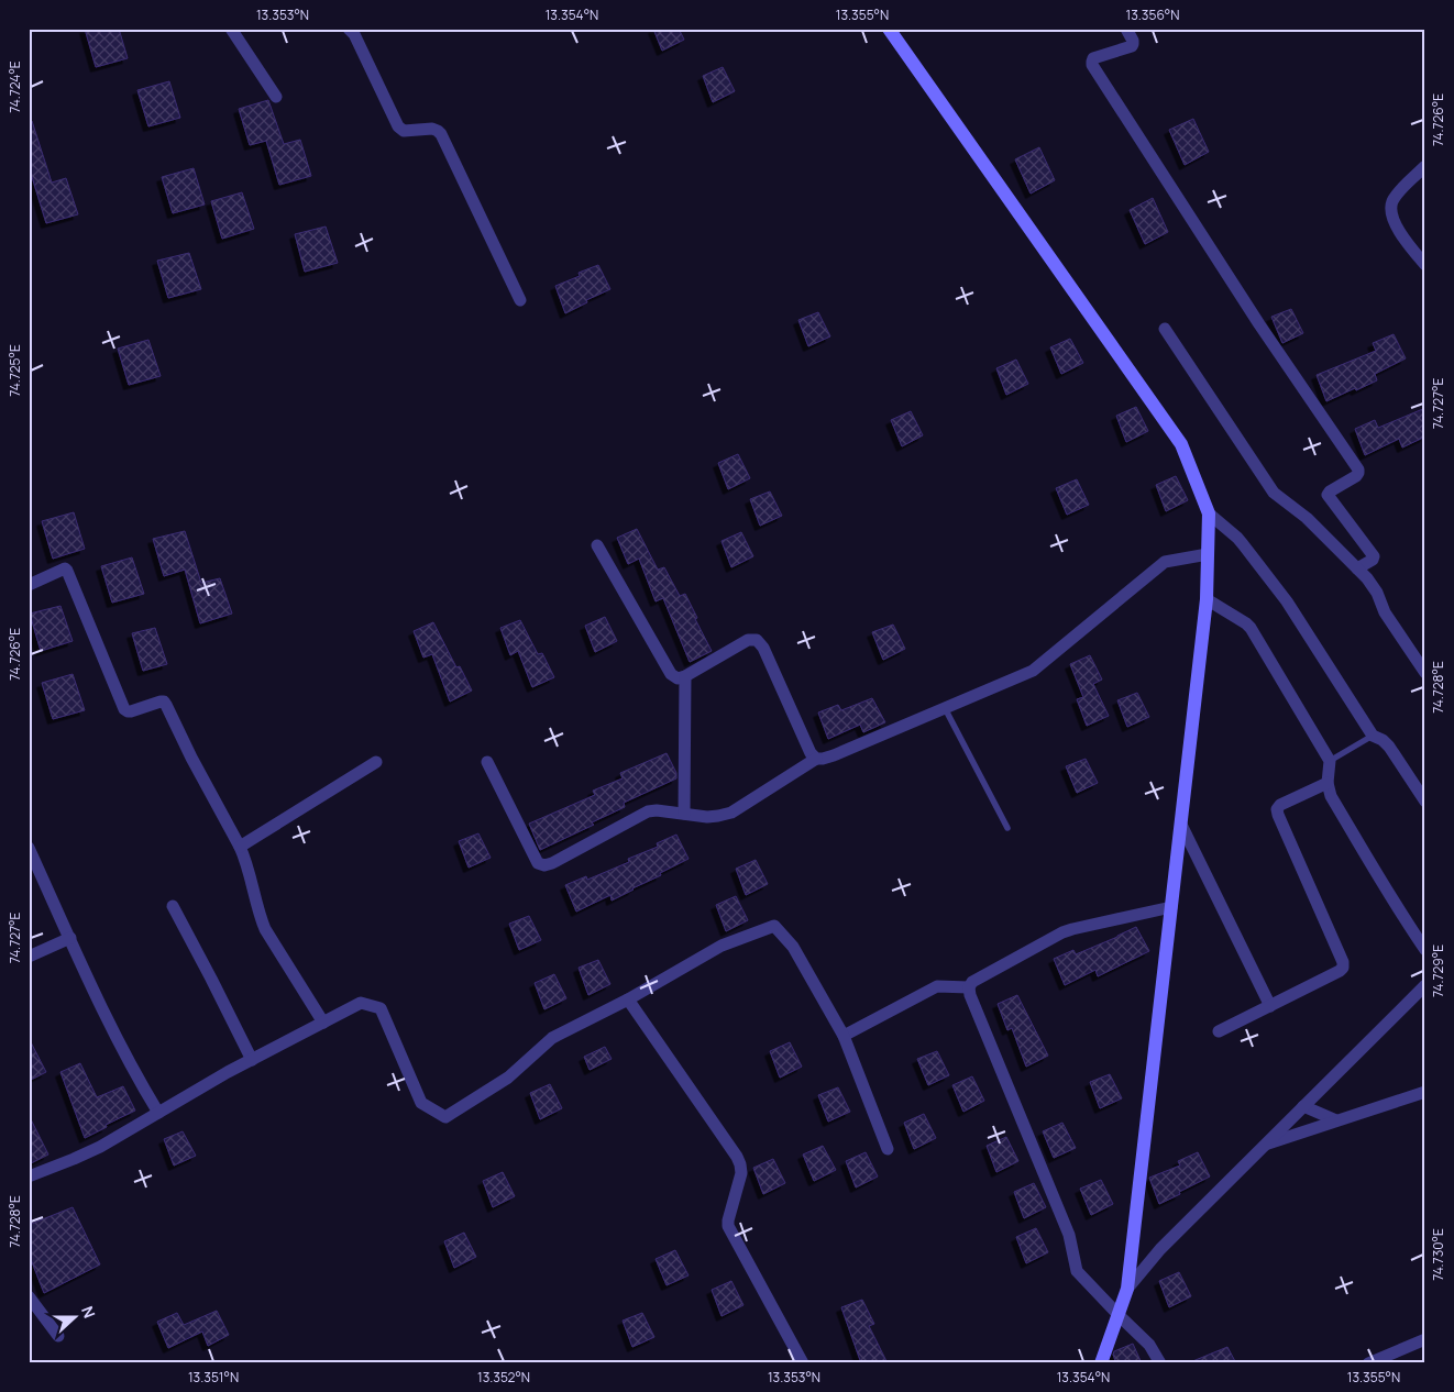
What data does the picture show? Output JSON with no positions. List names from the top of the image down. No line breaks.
{"north":"right","coordinates":["13.353°N","13.354°N","13.355°N","13.356°N","74.724°E","74.726°E","74.725°E","74.727°E","74.728°E","74.729°E","74.730°E","13.351°N","13.352°N"]}
